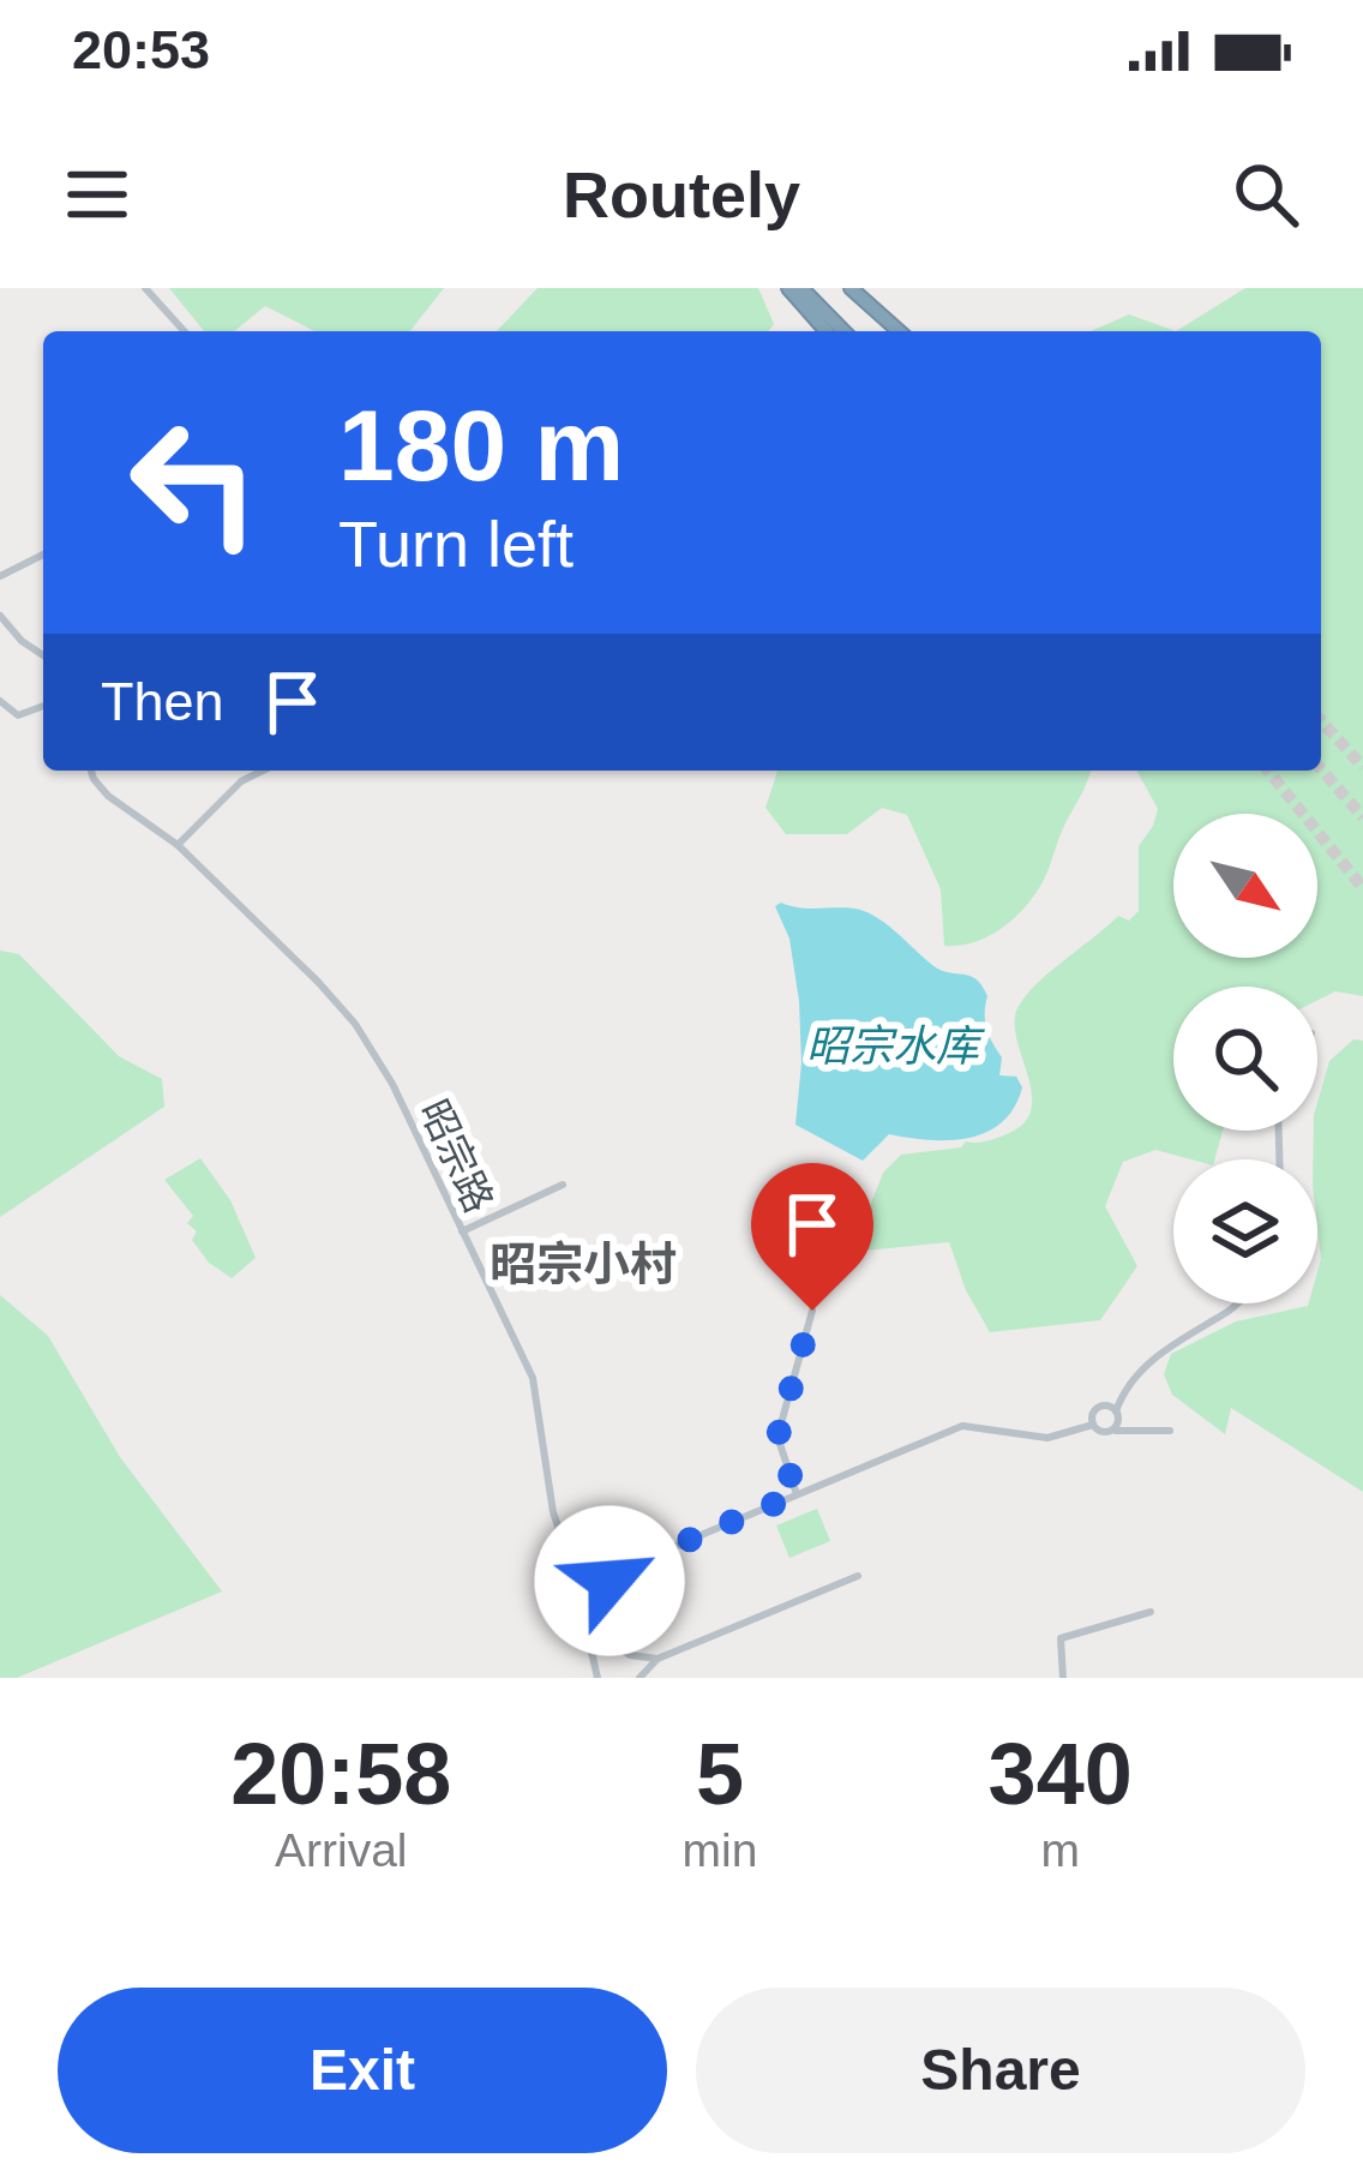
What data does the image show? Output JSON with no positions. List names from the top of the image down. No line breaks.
{"streets":{"street":["昭宗路"]},"districts":["昭宗小村"],"water":["昭宗水库"],"north":"bottom right","page":{"status":"20:53","header":"Routely","turn":["180 m","Turn left"],"then":"Then","eta":["20:58","Arrival","5","min","340","m"],"buttons":["Exit","Share"]}}
